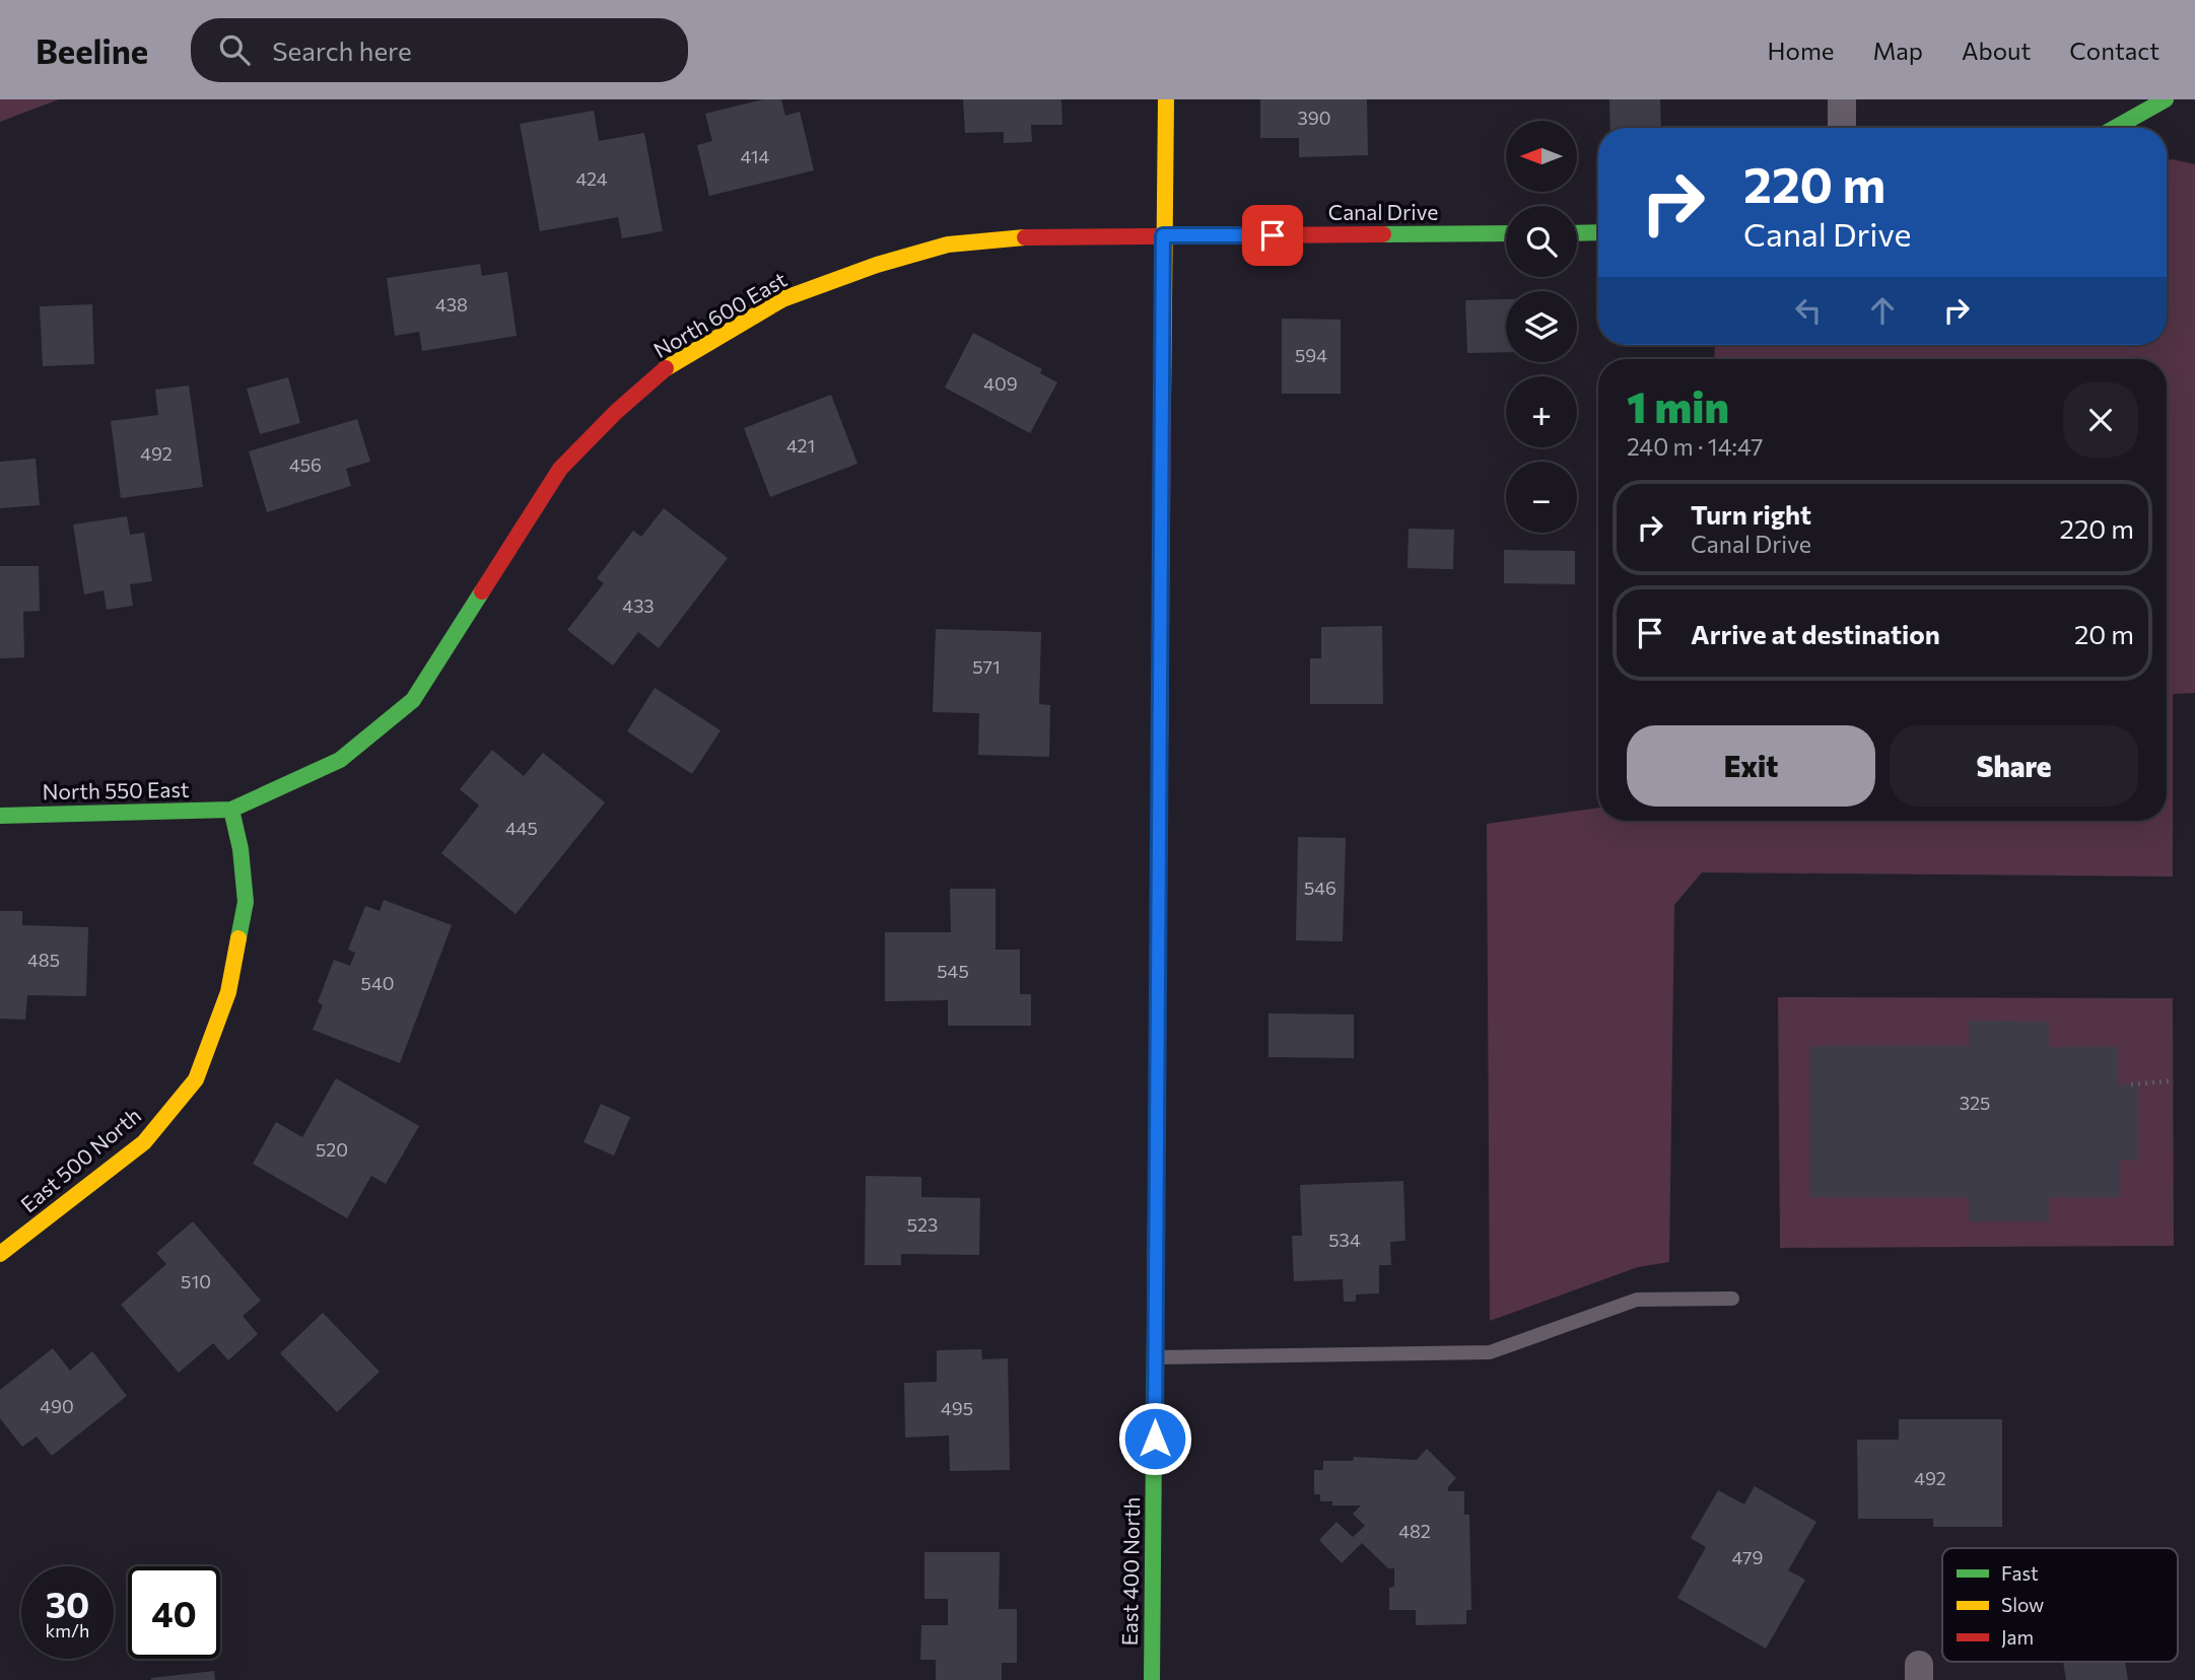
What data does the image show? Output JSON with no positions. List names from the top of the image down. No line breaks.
{"streets":{"street":["Canal Drive","North 600 East","North 550 East","East 500 North","East 400 North"]},"crossings":[["Canal Drive","North 600 East"],["Canal Drive","East 400 North"],["North 600 East","North 550 East"],["North 600 East","East 500 North"],["North 600 East","East 400 North"],["North 550 East","East 500 North"]],"house_numbers":["390","414","424","438","594","409","421","492","456","433","571","445","546","485","545","540","325","520","523","534","510","490","495","492","482","479"],"legend":["Fast","Slow","Jam"],"north":"left","page":{"header":"Beeline","search":"Search here","nav":["Home","Map","About","Contact"],"map_buttons":["+","−"],"turn":["220 m","Canal Drive"],"heading":["1 min","240 m · 14:47"],"list":[{"name":"Turn right","note":"Canal Drive","value":"220 m"},{"name":"Arrive at destination","value":"20 m"}],"buttons":["Exit","Share"],"speed":"30 km/h","limit":"40"}}
